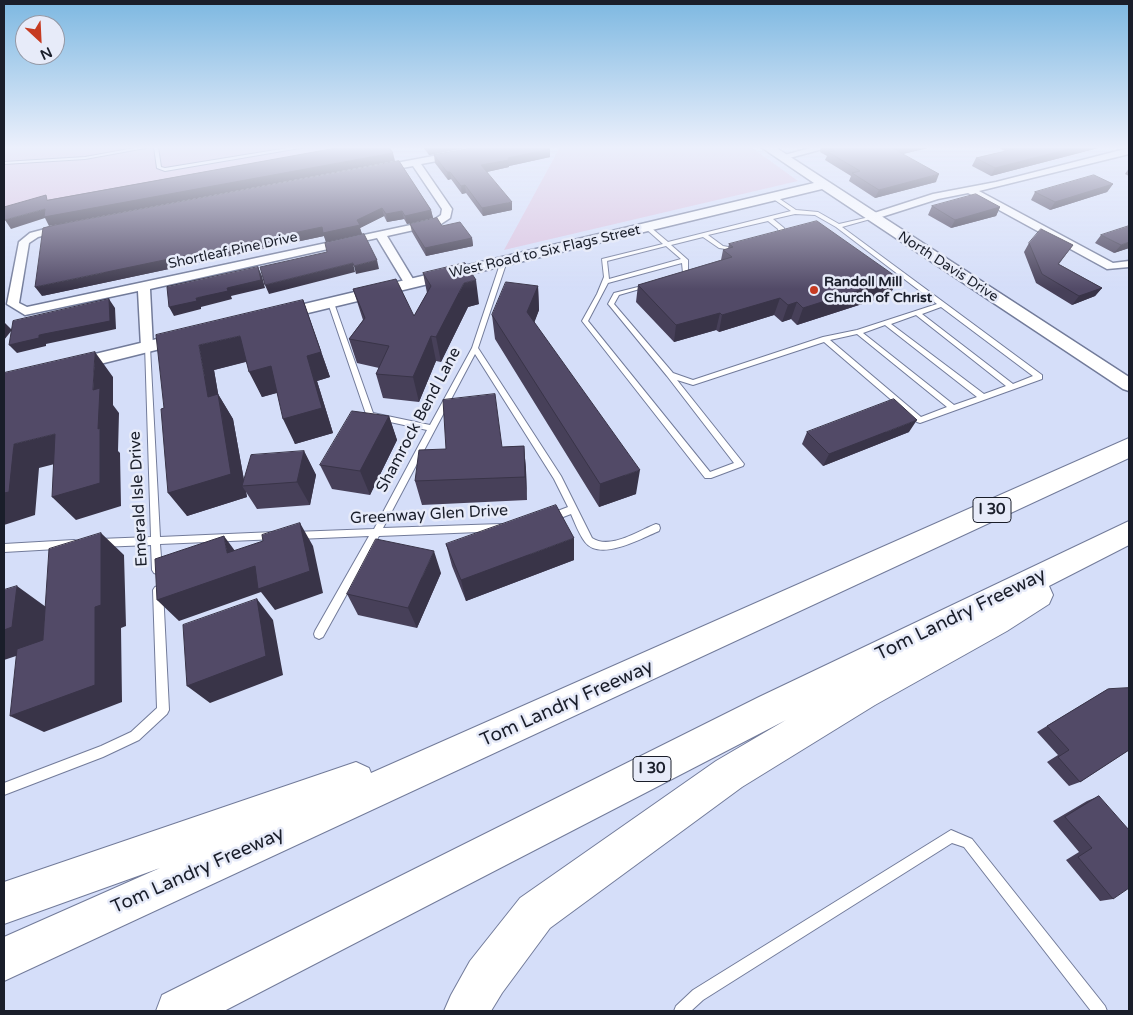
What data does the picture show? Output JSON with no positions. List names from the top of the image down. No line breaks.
{"streets":{"highway":["I 30","Tom Landry Freeway"],"street":["Shortleaf Pine Drive","West Road to Six Flags Street","North Davis Drive"],"lane":["Shamrock Bend Lane","Emerald Isle Drive","Greenway Glen Drive"]},"crossings":[["Shamrock Bend Lane","Greenway Glen Drive"]],"places":["Randoll Mill Church of Christ"],"north":"bottom right"}
